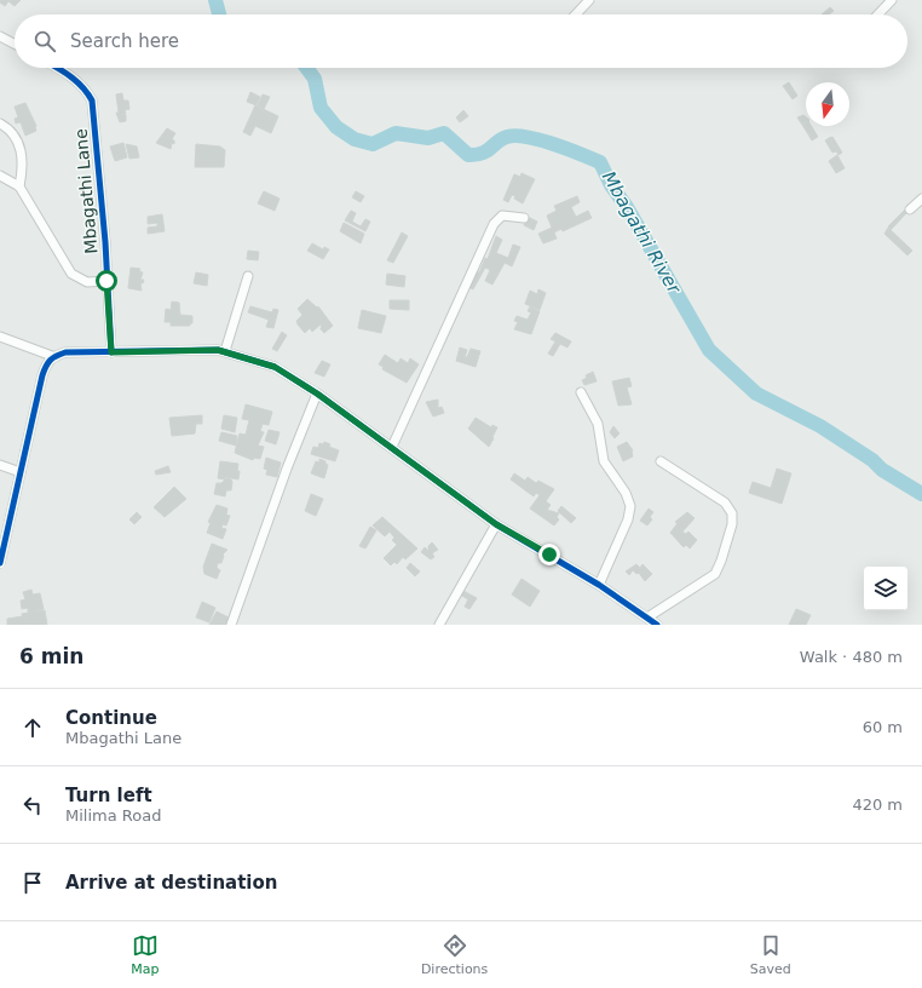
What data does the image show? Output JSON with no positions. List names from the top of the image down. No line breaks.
{"streets":{"street":["Mbagathi Lane"]},"water":["Mbagathi River"],"north":"bottom","page":{"search":"Search here","heading":["6 min","Walk · 480 m"],"list":[["Continue","Mbagathi Lane","60 m"],["Turn left","Milima Road","420 m"],"Arrive at destination"],"nav":["Map","Directions","Saved"]}}
